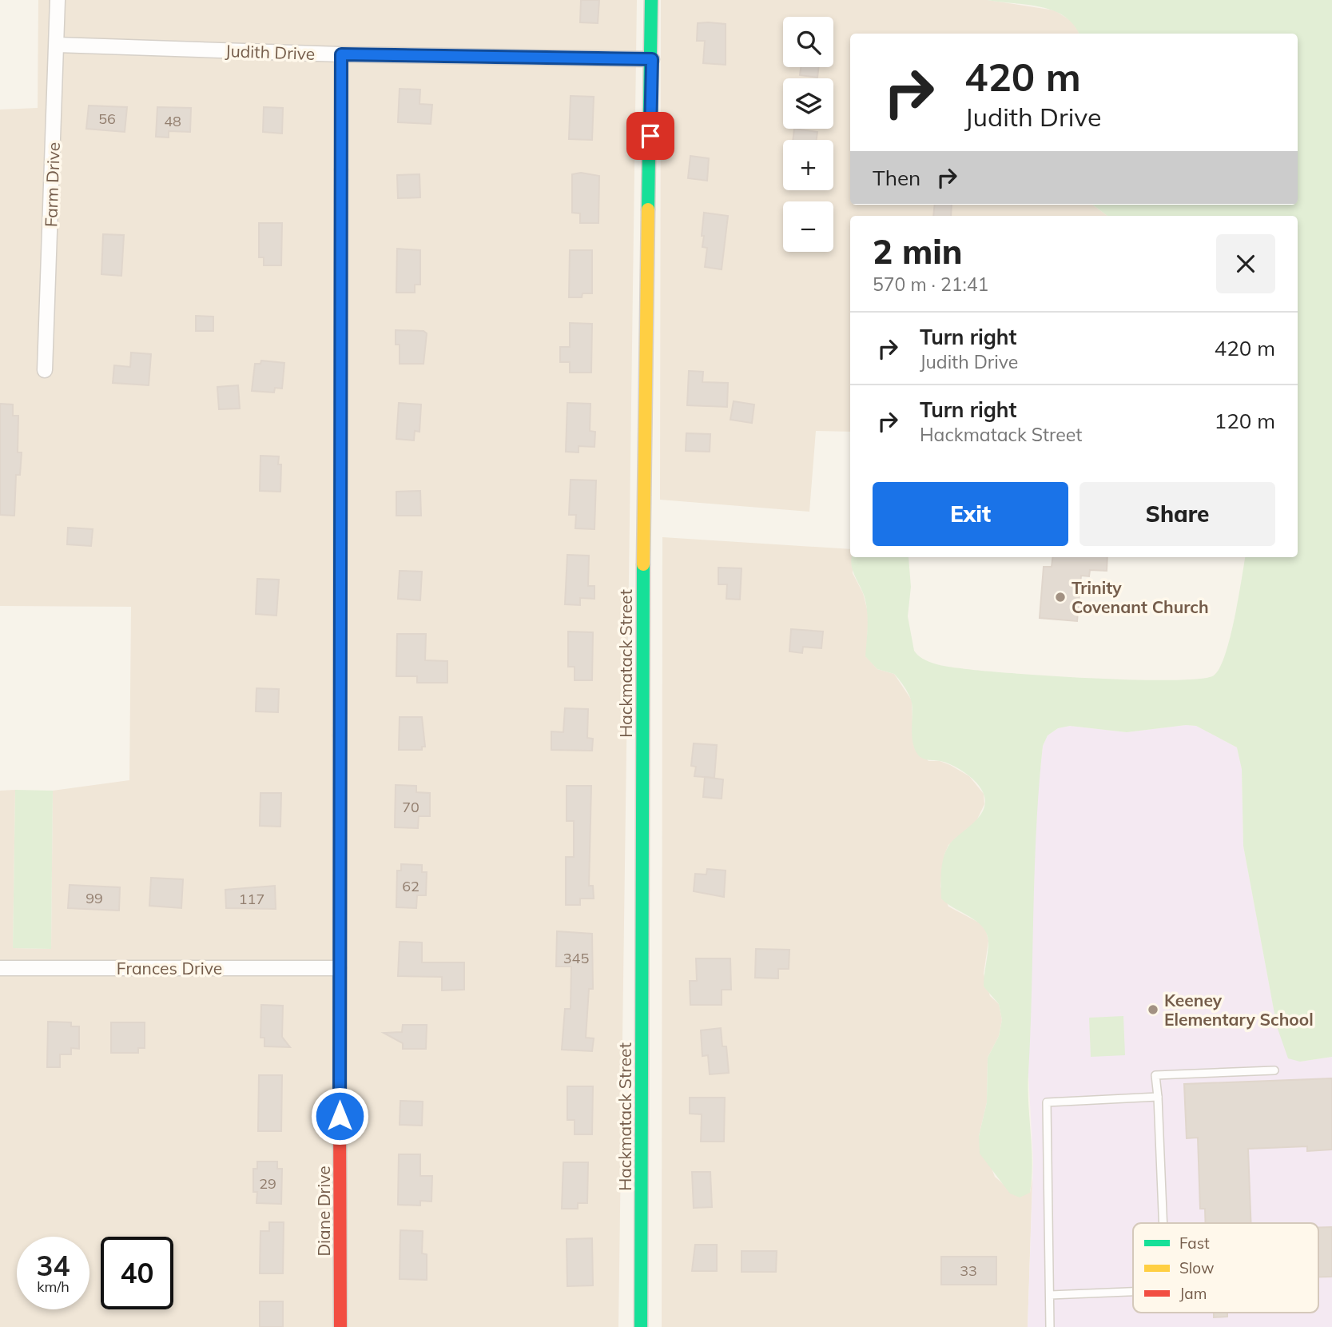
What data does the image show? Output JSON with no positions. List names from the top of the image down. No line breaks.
{"streets":{"street":["Judith Drive","Farm Drive","Hackmatack Street","Frances Drive","Diane Drive"]},"crossings":[["Judith Drive","Farm Drive"],["Judith Drive","Hackmatack Street"],["Judith Drive","Diane Drive"],["Frances Drive","Diane Drive"]],"places":["Trinity Covenant Church","Keeney Elementary School"],"house_numbers":["56","48","70","62","99","117","345","29","33"],"legend":["Fast","Slow","Jam"],"page":{"map_buttons":["+","−"],"turn":["420 m","Judith Drive"],"then":"Then","heading":["2 min","570 m · 21:41"],"list":[{"name":"Turn right","note":"Judith Drive","value":"420 m"},{"name":"Turn right","note":"Hackmatack Street","value":"120 m"}],"buttons":["Exit","Share"],"speed":"34 km/h","limit":"40"}}
